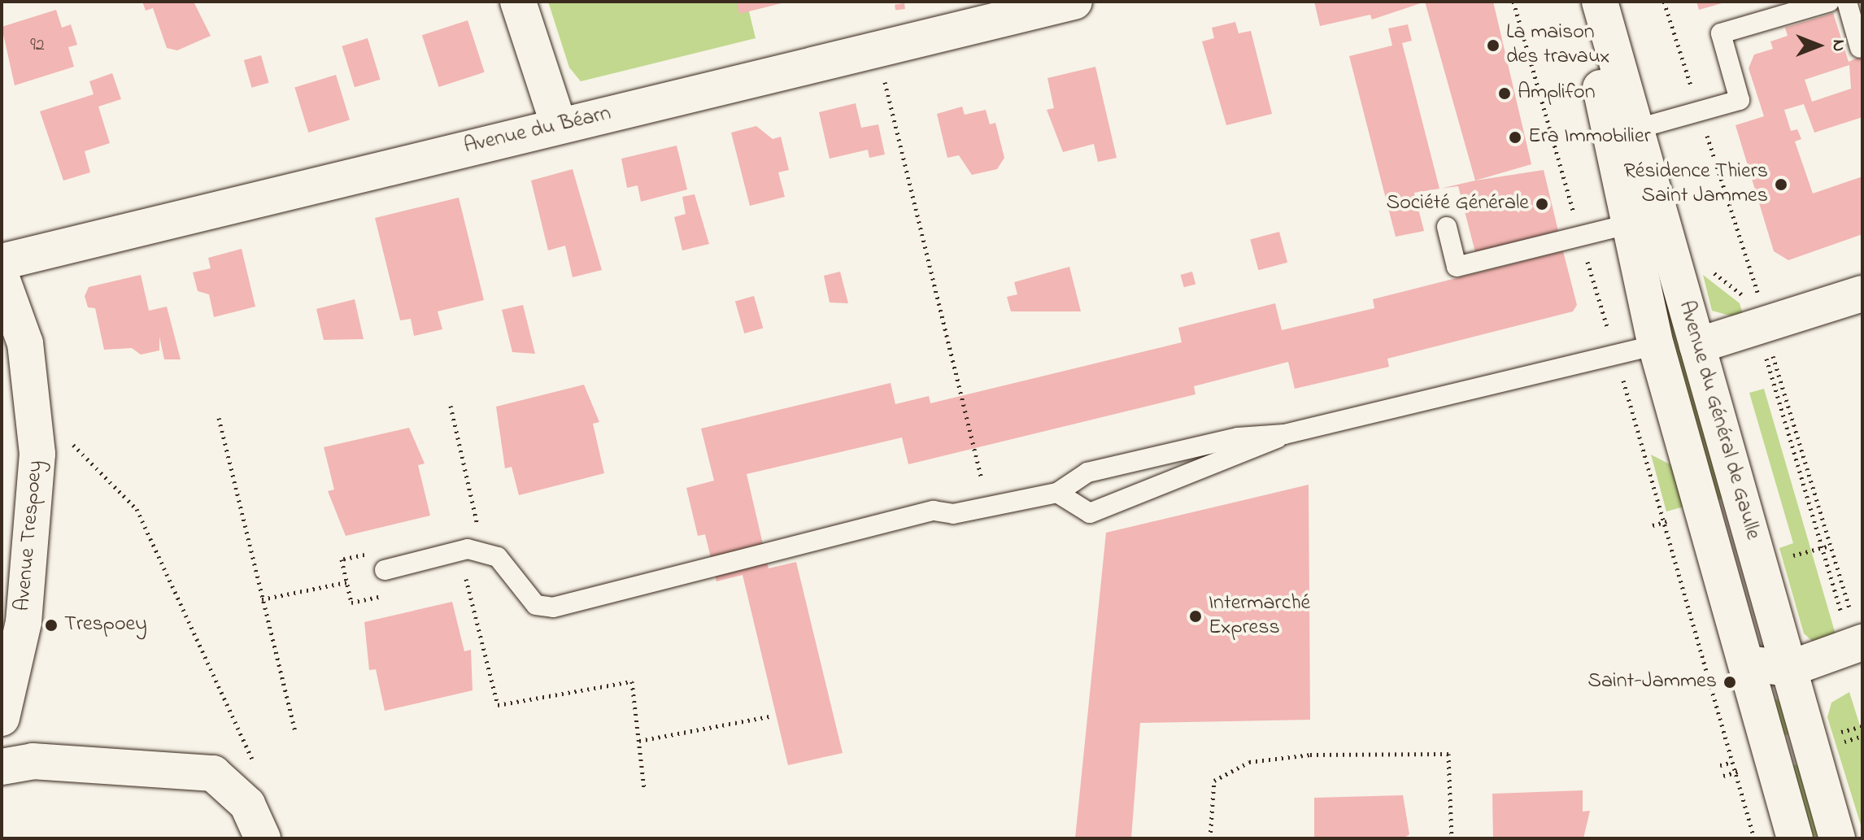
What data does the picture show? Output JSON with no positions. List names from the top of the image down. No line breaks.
{"streets":{"street":["Avenue du Béarn","Avenue du Général de Gaulle","Avenue Trespoey"]},"places":["La maison des travaux","Amplifon","Era Immobilier","Résidence Thiers Saint Jammes","Société Générale","Intermarché Express","Trespoey","Saint-Jammes"],"house_numbers":["92"],"north":"right"}
